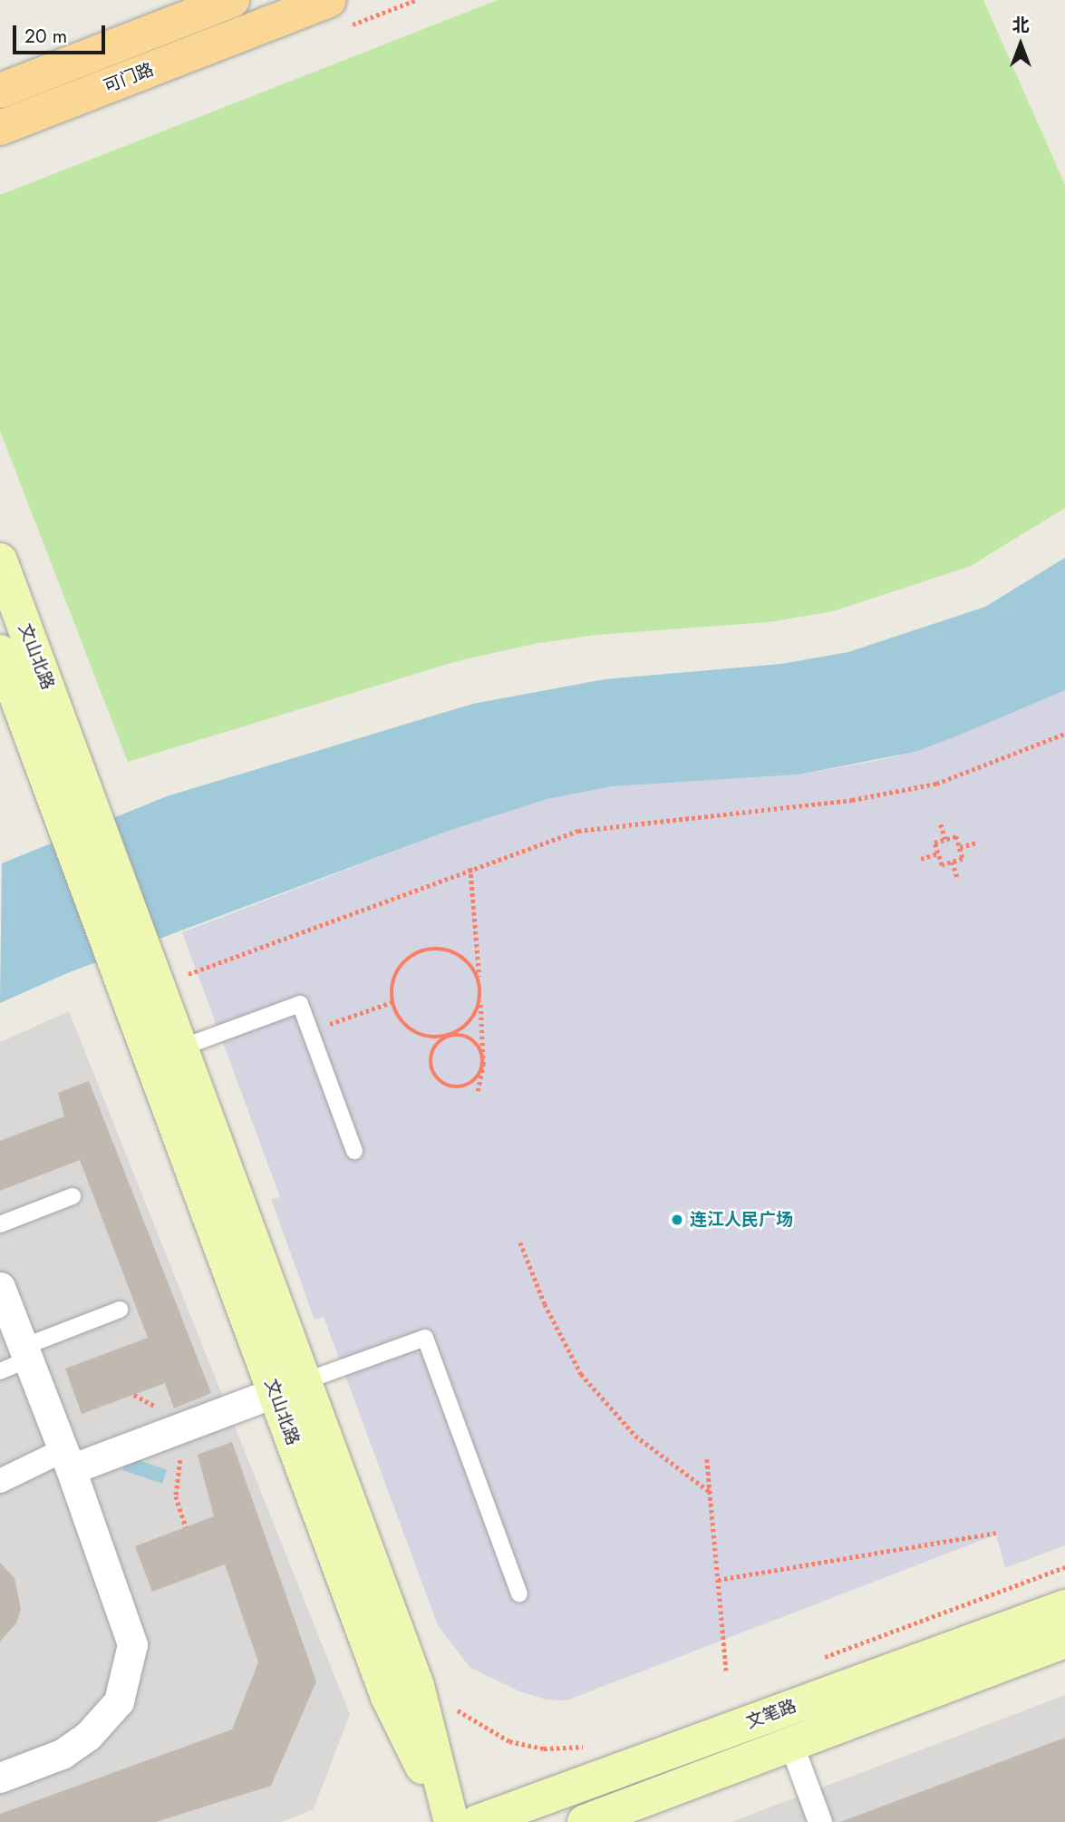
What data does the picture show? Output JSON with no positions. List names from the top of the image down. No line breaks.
{"streets":{"main road":["可门路","文山北路","文笔路"]},"places":["连江人民广场"],"scale_bar":"20 m","north":"top"}
